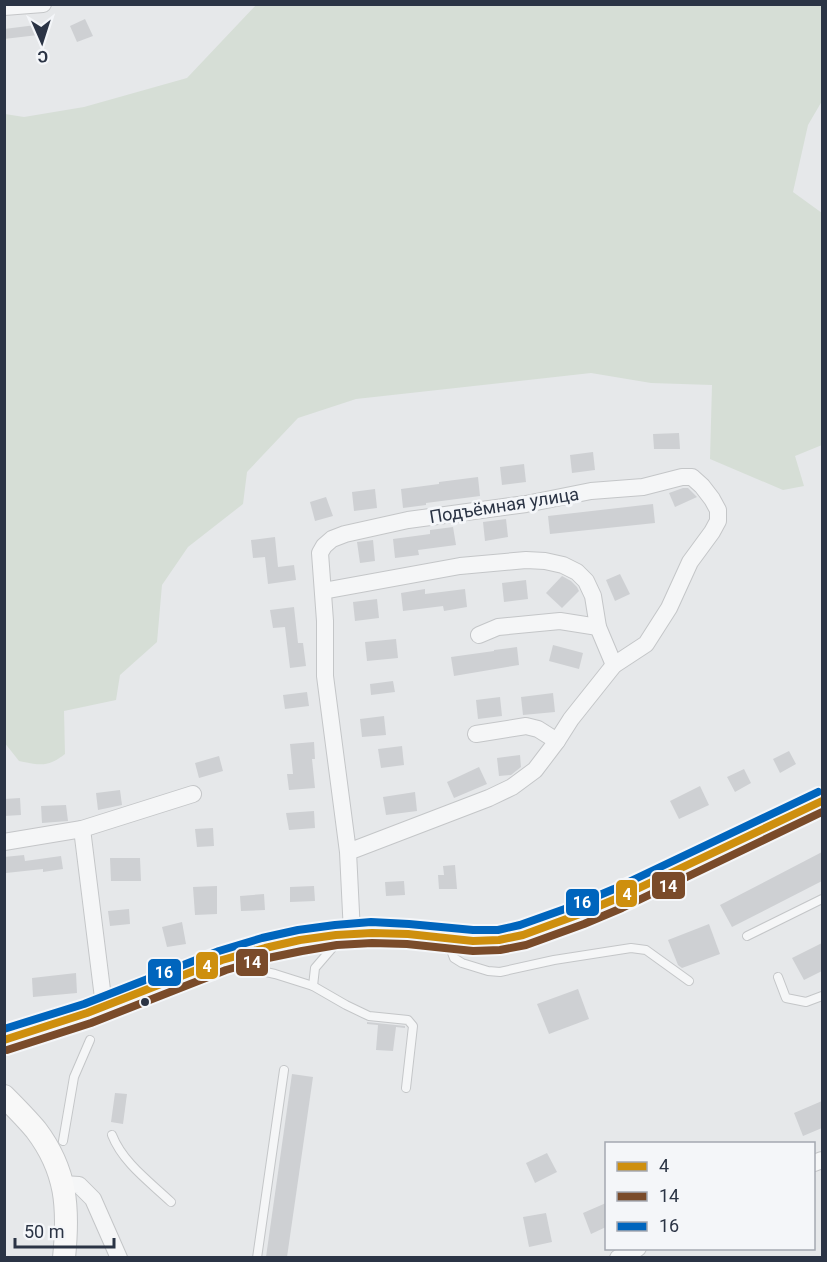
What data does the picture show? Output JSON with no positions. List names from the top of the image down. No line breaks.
{"streets":{"street":["Подъёмная улица"]},"lines":["transit line 16","transit line 4","transit line 14"],"legend":["4","14","16"],"scale_bar":"50 m","north":"bottom"}
